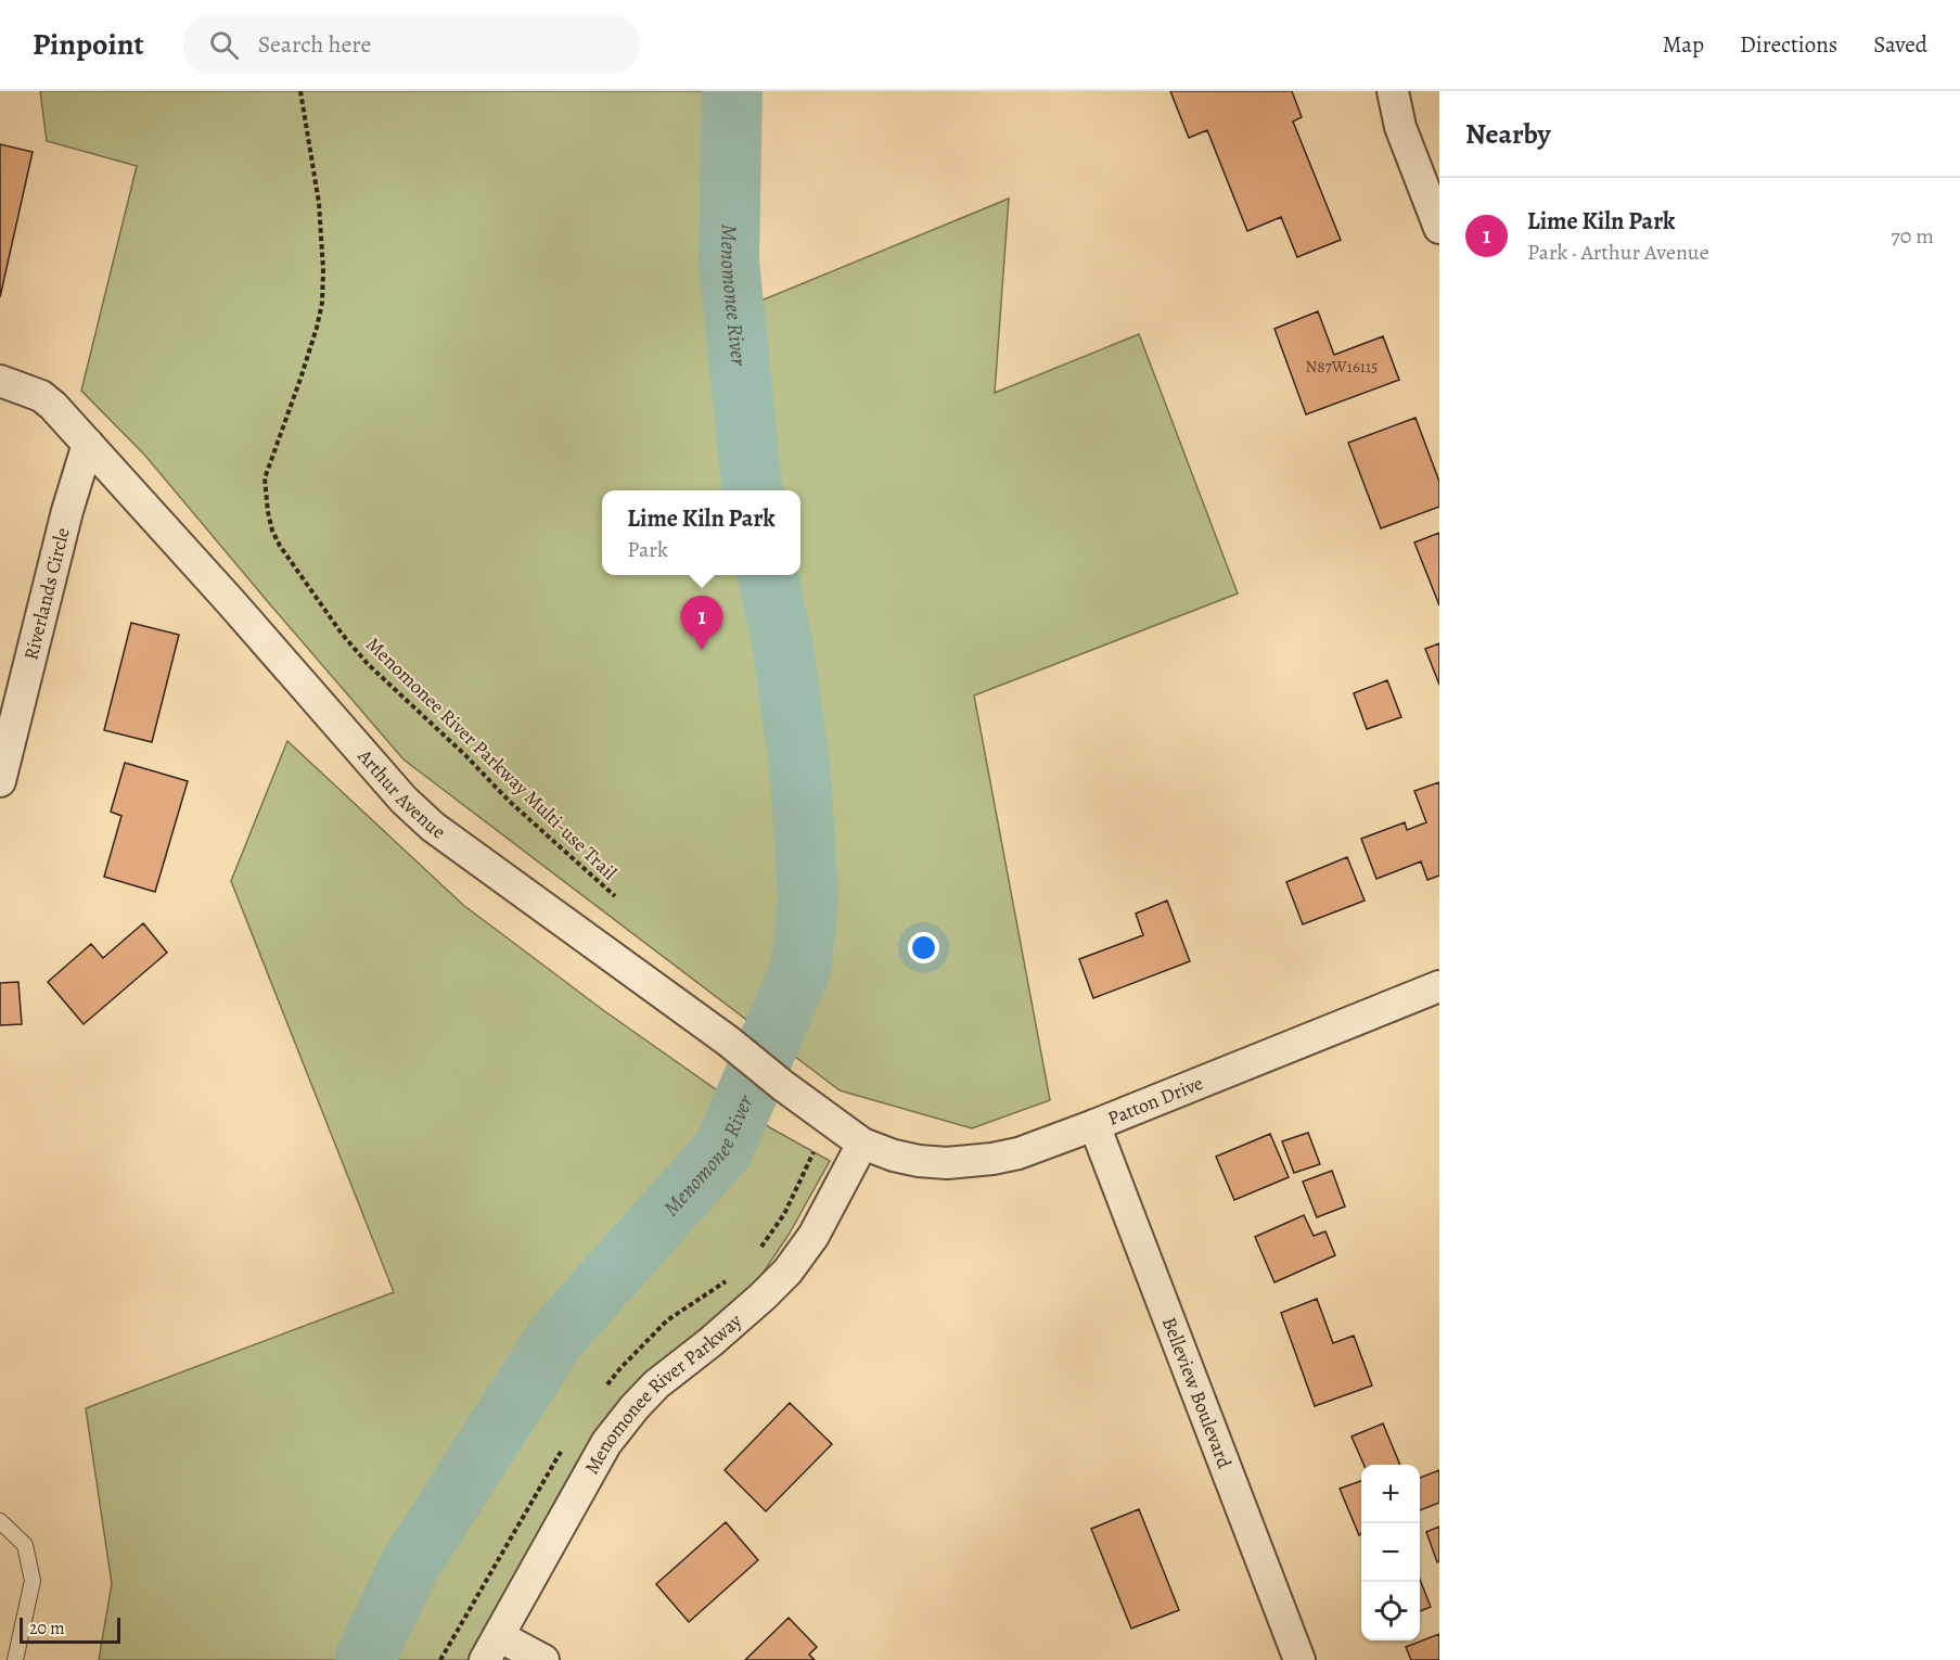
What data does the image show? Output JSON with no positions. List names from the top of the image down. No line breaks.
{"streets":{"street":["Riverlands Circle","Arthur Avenue","Patton Drive","Belleview Boulevard","Menomonee River Parkway"],"path":["Menomonee River Parkway Multi-use Trail"]},"crossings":[["Riverlands Circle","Arthur Avenue"],["Arthur Avenue","Patton Drive"],["Arthur Avenue","Menomonee River Parkway"],["Patton Drive","Belleview Boulevard"],["Patton Drive","Menomonee River Parkway"]],"water":["Menomonee River"],"house_numbers":["N87W16115"],"scale_bar":"20 m","page":{"header":"Pinpoint","search":"Search here","nav":["Map","Directions","Saved"],"heading":"Nearby","list":[{"mark":"1","name":"Lime Kiln Park","note":"Park · Arthur Avenue","value":"70 m"}],"popup":["Lime Kiln Park","Park"],"pins":"1","map_buttons":["+","−"],"scale":"20 m"}}
